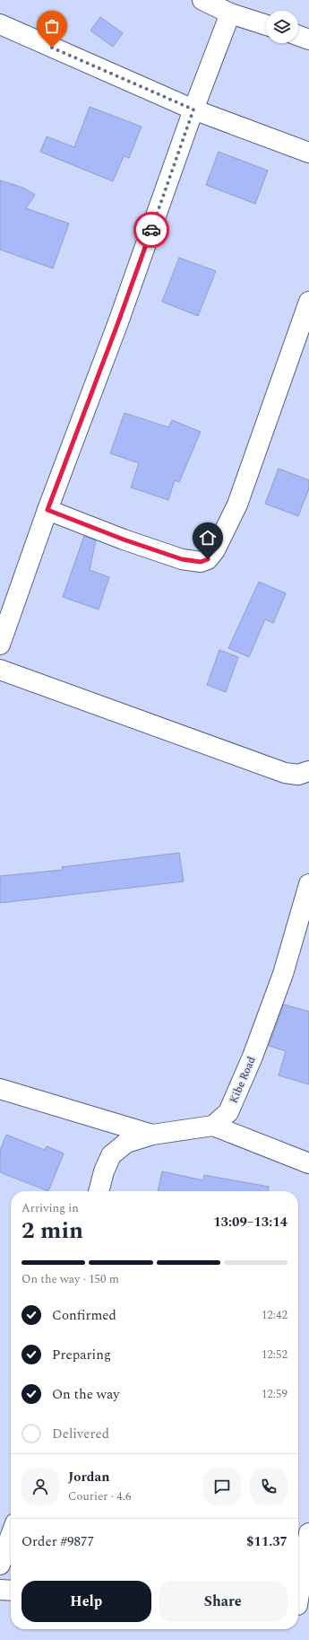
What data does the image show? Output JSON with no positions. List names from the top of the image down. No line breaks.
{"streets":{"street":["Kibe Road"]},"page":{"heading":["2 min","Arriving in","13:09–13:14"],"panel":["Jordan","Courier · 4.6","Order #9877","$11.37"],"bar":"On the way · 150 m","list":[["Confirmed","12:42"],["Preparing","12:52"],["On the way","12:59"],"Delivered"],"buttons":["Help","Share"]}}
